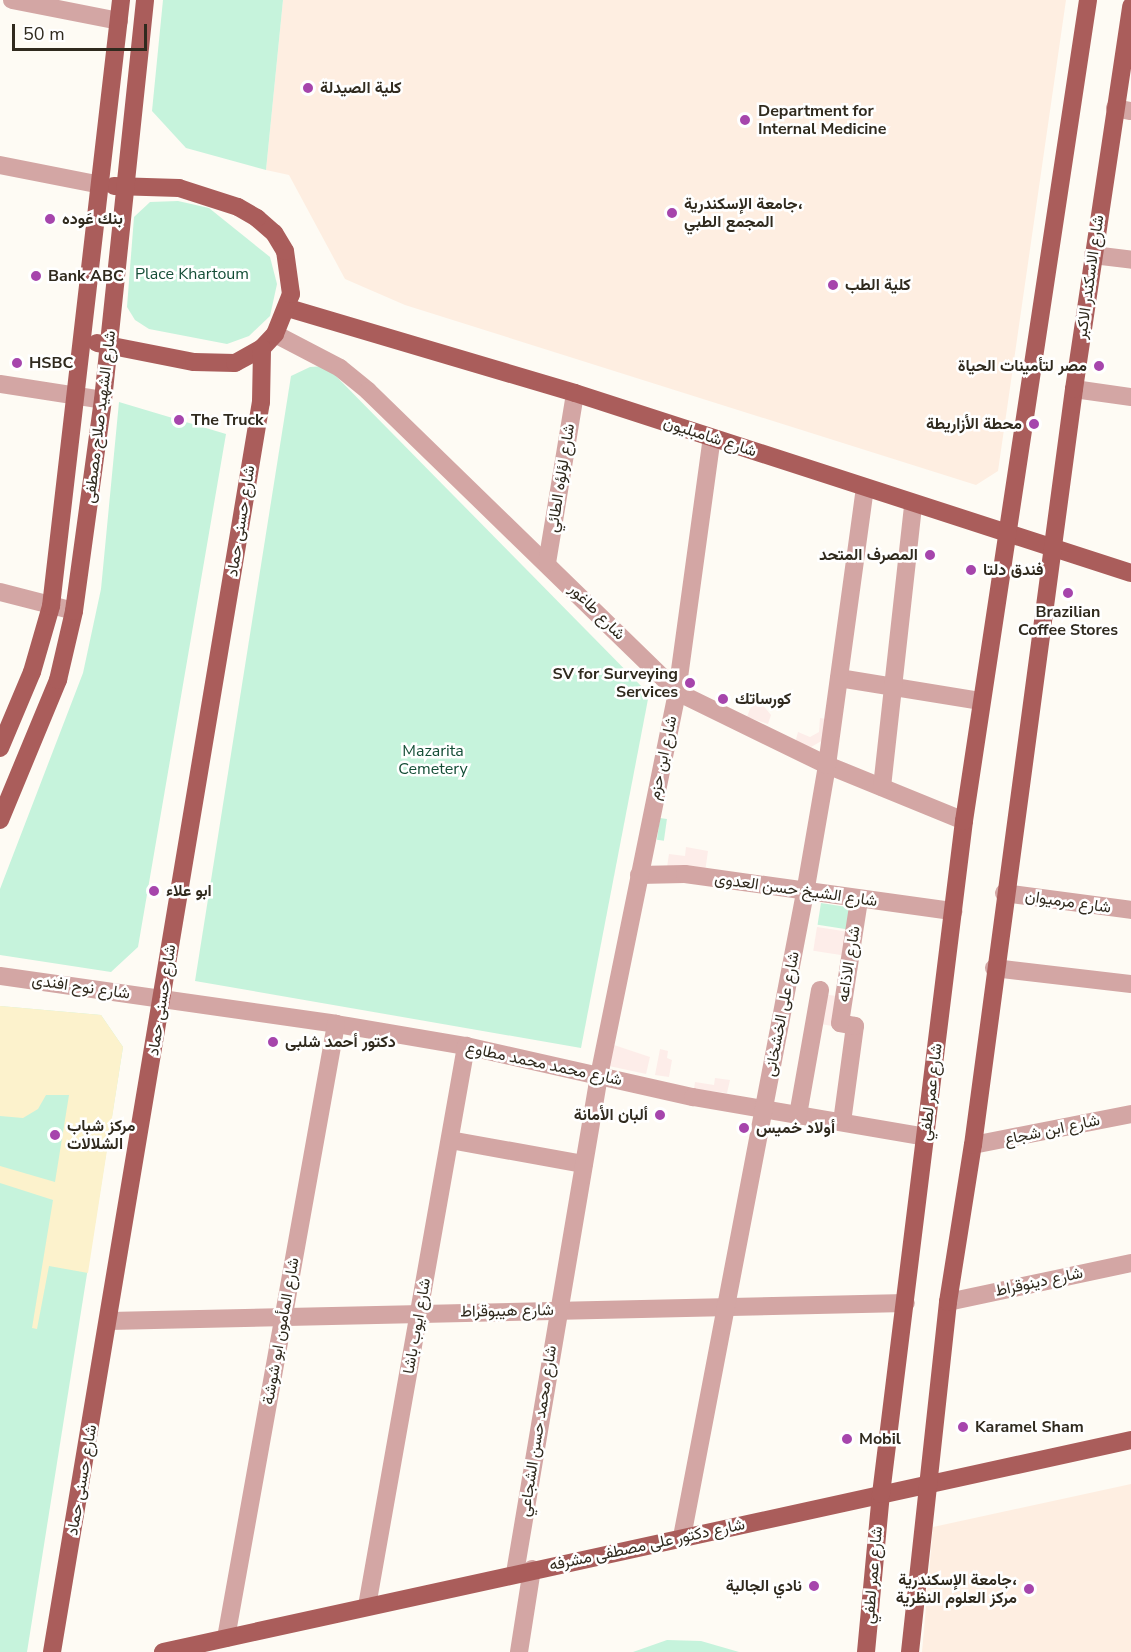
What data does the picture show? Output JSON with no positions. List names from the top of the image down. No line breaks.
{"streets":{"main road":["شارع الاسكندر الاكبر","شارع الشهيد صلاح مصطفى","شارع شامبليون","شارع حسنى حماد","شارع عمر لطفي","شارع دكتور على مصطفى مشرفه"],"street":["شارع لؤلؤه الطائي","شارع طاغور","شارع ابن حزم","شارع الشيخ حسن العدوى","شارع مرميوان","شارع الاذاعه","شارع نوح افندى","شارع على الخشخانى","شارع محمد محمد مطاوع","شارع ابن شجاع","شارع دينوقراط","شارع هيبوقراط","شارع ايوب باشا","شارع المأمون ابو شوشة","شارع محمد حسن الشجاعي"]},"crossings":[["شارع الاسكندر الاكبر","شارع شامبليون"],["شارع الشهيد صلاح مصطفى","شارع شامبليون"],["شارع الشهيد صلاح مصطفى","شارع حسنى حماد"],["شارع الشهيد صلاح مصطفى","شارع طاغور"],["شارع شامبليون","شارع لؤلؤه الطائي"],["شارع شامبليون","شارع حسنى حماد"],["شارع شامبليون","شارع طاغور"],["شارع شامبليون","شارع ابن حزم"],["شارع شامبليون","شارع على الخشخانى"],["شارع شامبليون","شارع عمر لطفي"],["شارع لؤلؤه الطائي","شارع طاغور"],["شارع حسنى حماد","شارع طاغور"],["شارع حسنى حماد","شارع نوح افندى"],["شارع حسنى حماد","شارع محمد محمد مطاوع"],["شارع حسنى حماد","شارع هيبوقراط"],["شارع طاغور","شارع ابن حزم"],["شارع طاغور","شارع على الخشخانى"],["شارع طاغور","شارع عمر لطفي"],["شارع ابن حزم","شارع الشيخ حسن العدوى"],["شارع ابن حزم","شارع محمد محمد مطاوع"],["شارع ابن حزم","شارع محمد حسن الشجاعي"],["شارع الشيخ حسن العدوى","شارع الاذاعه"],["شارع الشيخ حسن العدوى","شارع على الخشخانى"],["شارع الشيخ حسن العدوى","شارع عمر لطفي"],["شارع الاذاعه","شارع محمد محمد مطاوع"],["شارع نوح افندى","شارع محمد محمد مطاوع"],["شارع على الخشخانى","شارع محمد محمد مطاوع"],["شارع على الخشخانى","شارع هيبوقراط"],["شارع على الخشخانى","شارع دكتور على مصطفى مشرفه"],["شارع محمد محمد مطاوع","شارع عمر لطفي"],["شارع محمد محمد مطاوع","شارع ايوب باشا"],["شارع محمد محمد مطاوع","شارع المأمون ابو شوشة"],["شارع محمد محمد مطاوع","شارع محمد حسن الشجاعي"],["شارع عمر لطفي","شارع هيبوقراط"],["شارع عمر لطفي","شارع دكتور على مصطفى مشرفه"],["شارع هيبوقراط","شارع ايوب باشا"],["شارع هيبوقراط","شارع المأمون ابو شوشة"],["شارع هيبوقراط","شارع محمد حسن الشجاعي"],["شارع ايوب باشا","شارع دكتور على مصطفى مشرفه"],["شارع المأمون ابو شوشة","شارع دكتور على مصطفى مشرفه"],["شارع محمد حسن الشجاعي","شارع دكتور على مصطفى مشرفه"]],"parks":["Place Khartoum","Mazarita Cemetery"],"places":["كلية الصيدلة","Department for Internal Medicine","جامعة الإسكندرية، المجمع الطبي","بنك عَوده","Bank ABC","كلية الطب","HSBC","مصر لتأمينات الحياة","The Truck","محطة الأزاريطة","المصرف المتحد","فندق دلتا","Brazilian Coffee Stores","SV for Surveying Services","كورساتك","ابو علاء","دكتور أحمد شلبى","ألبان الأمانة","أولاد خميس","مركز شباب الشلالات","Karamel Sham","Mobil","نادي الجالية","جامعة الإسكندرية، مركز العلوم النظرية"],"scale_bar":"50 m"}
